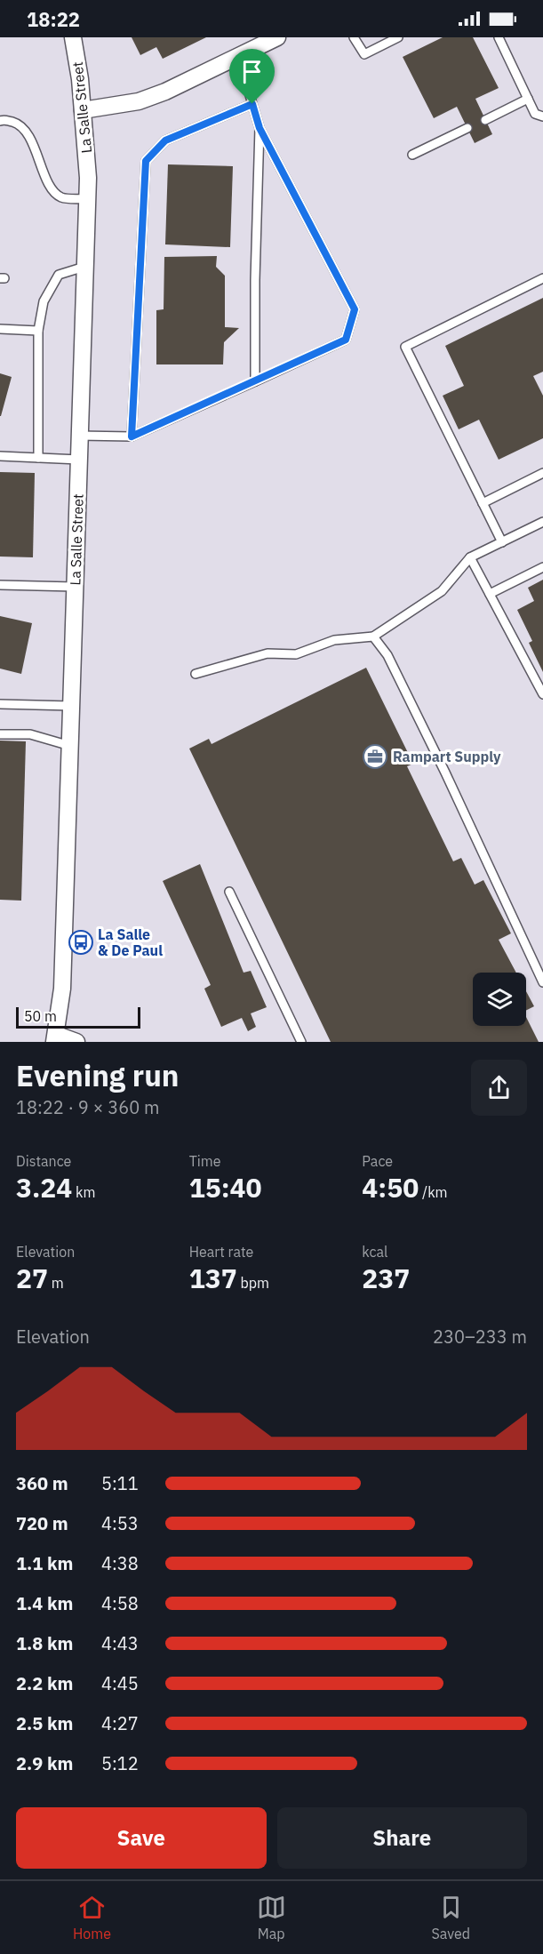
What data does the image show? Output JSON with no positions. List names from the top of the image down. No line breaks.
{"streets":{"street":["La Salle Street"]},"places":{"office":["Rampart Supply"],"bus stop":["La Salle & De Paul"]},"scale_bar":"50 m","page":{"status":"18:22","scale":"50 m","heading":["Evening run","18:22 · 9 × 360 m"],"stats":[["Distance","3.24 km"],["Time","15:40"],["Pace","4:50 /km"],["Elevation","27 m"],["Heart rate","137 bpm"],["kcal","237"]],"chart":["Elevation","230–233 m"],"list":[{"name":"360 m","note":"5:11"},{"name":"720 m","note":"4:53"},{"name":"1.1 km","note":"4:38"},{"name":"1.4 km","note":"4:58"},{"name":"1.8 km","note":"4:43"},{"name":"2.2 km","note":"4:45"},{"name":"2.5 km","note":"4:27"},{"name":"2.9 km","note":"5:12"}],"buttons":["Save","Share"],"tabs":["Home","Map","Saved"]}}
